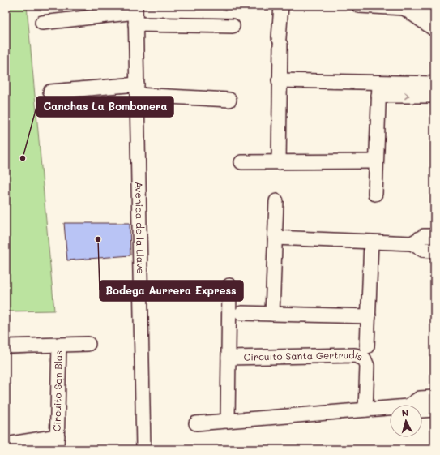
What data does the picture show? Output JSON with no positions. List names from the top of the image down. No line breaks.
{"streets":{"street":["Avenida de la Llave","Circuito Santa Gertrudis","Circuito San Blas"]},"places":["Canchas La Bombonera","Bodega Aurrera Express"],"north":"top"}
